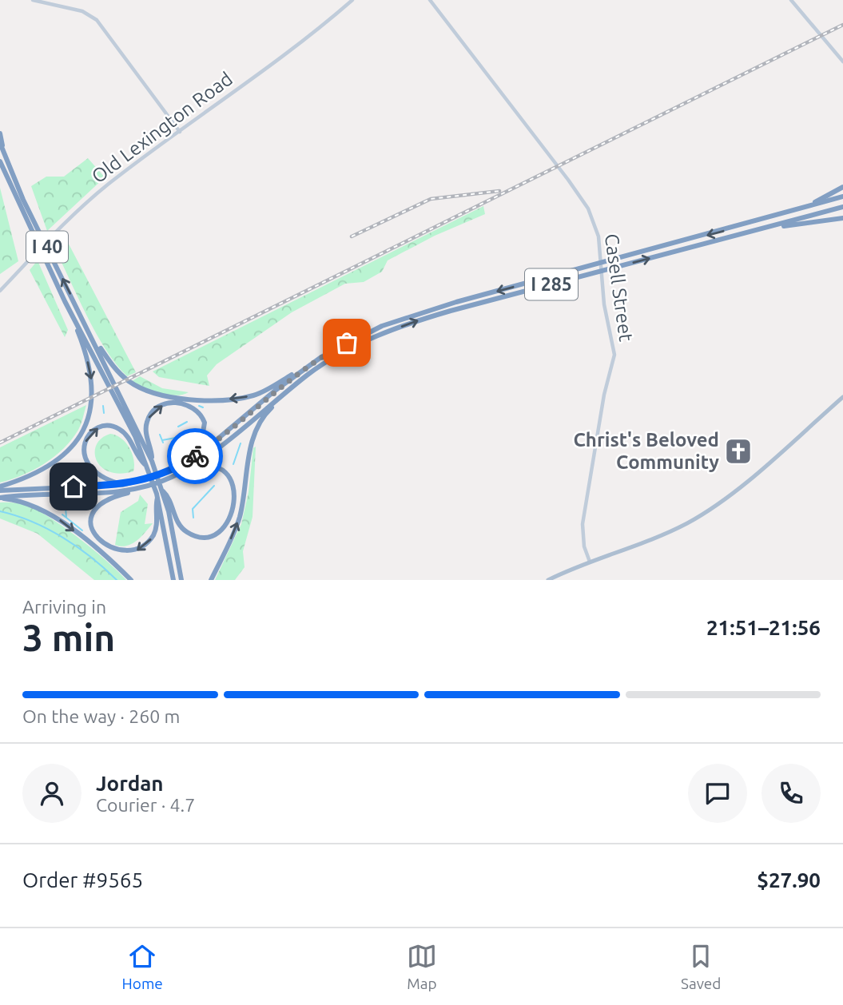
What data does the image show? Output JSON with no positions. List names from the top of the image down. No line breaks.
{"streets":{"highway":["I 40","I 285"],"main road":["Old Lexington Road","Casell Street"]},"places":{"church":["Christ's Beloved Community"]},"page":{"heading":["3 min","Arriving in","21:51–21:56"],"panel":["Jordan","Courier · 4.7","Order #9565","$27.90"],"bar":"On the way · 260 m","tabs":["Home","Map","Saved"]}}
